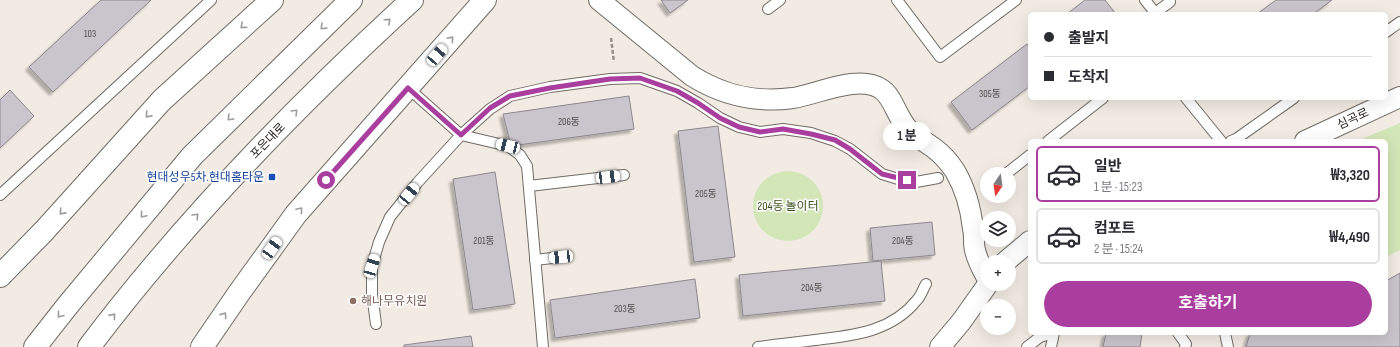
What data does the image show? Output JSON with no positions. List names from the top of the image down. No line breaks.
{"streets":{"main road":["포은대로"],"street":["심곡로"]},"parks":["204동 놀이터"],"places":{"transit":["현대성우5차.현대홈타운"],"other":["해나무유치원"]},"house_numbers":["103","305동","206동","205동","201동","204동","204동","203동"],"north":"bottom","page":{"banner":["출발지","도착지"],"bubble":"1 분","list":[{"name":"일반","note":"1 분 · 15:23","value":"₩3,320"},{"name":"컴포트","note":"2 분 · 15:24","value":"₩4,490"}],"map_buttons":["+","−"],"buttons":"호출하기"}}
